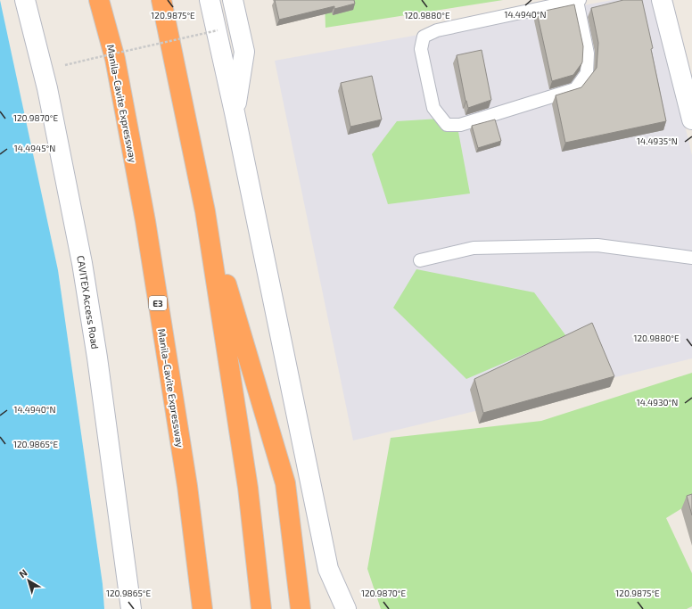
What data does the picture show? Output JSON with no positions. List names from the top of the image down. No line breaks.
{"streets":{"highway":["Manila–Cavite Expressway","E3"],"street":["CAVITEX Access Road"]},"north":"top left","coordinates":["14.4940°N","120.9880°E","120.9875°E","120.9870°E","14.4935°N","14.4945°N","14.4930°N","120.9865°E"]}
